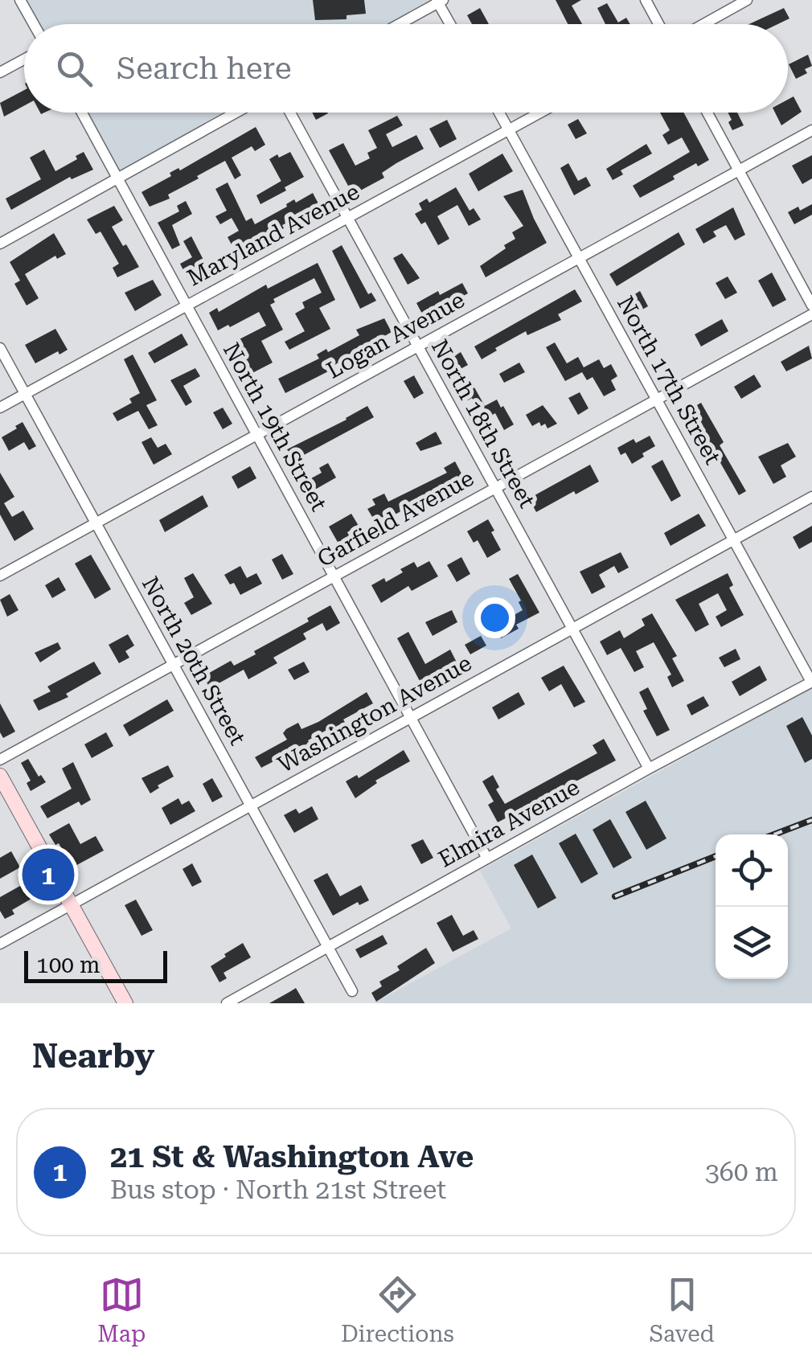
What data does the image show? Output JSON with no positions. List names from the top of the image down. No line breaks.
{"streets":{"street":["Maryland Avenue","Logan Avenue","North 17th Street","North 18th Street","North 19th Street","Garfield Avenue","North 20th Street","Washington Avenue","Elmira Avenue"]},"crossings":[["Maryland Avenue","North 17th Street"],["Maryland Avenue","North 18th Street"],["Maryland Avenue","North 19th Street"],["Maryland Avenue","North 20th Street"],["Logan Avenue","North 17th Street"],["Logan Avenue","North 18th Street"],["Logan Avenue","North 19th Street"],["Logan Avenue","North 20th Street"],["North 17th Street","Garfield Avenue"],["North 17th Street","Washington Avenue"],["North 17th Street","Elmira Avenue"],["North 18th Street","Garfield Avenue"],["North 18th Street","Washington Avenue"],["North 18th Street","Elmira Avenue"],["North 19th Street","Garfield Avenue"],["North 19th Street","Washington Avenue"],["North 19th Street","Elmira Avenue"],["Garfield Avenue","North 20th Street"],["North 20th Street","Washington Avenue"],["North 20th Street","Elmira Avenue"]],"scale_bar":"100 m","page":{"search":"Search here","pins":"1","scale":"100 m","heading":"Nearby","list":[{"mark":"1","name":"21 St & Washington Ave","note":"Bus stop · North 21st Street","value":"360 m"}],"nav":["Map","Directions","Saved"]}}
